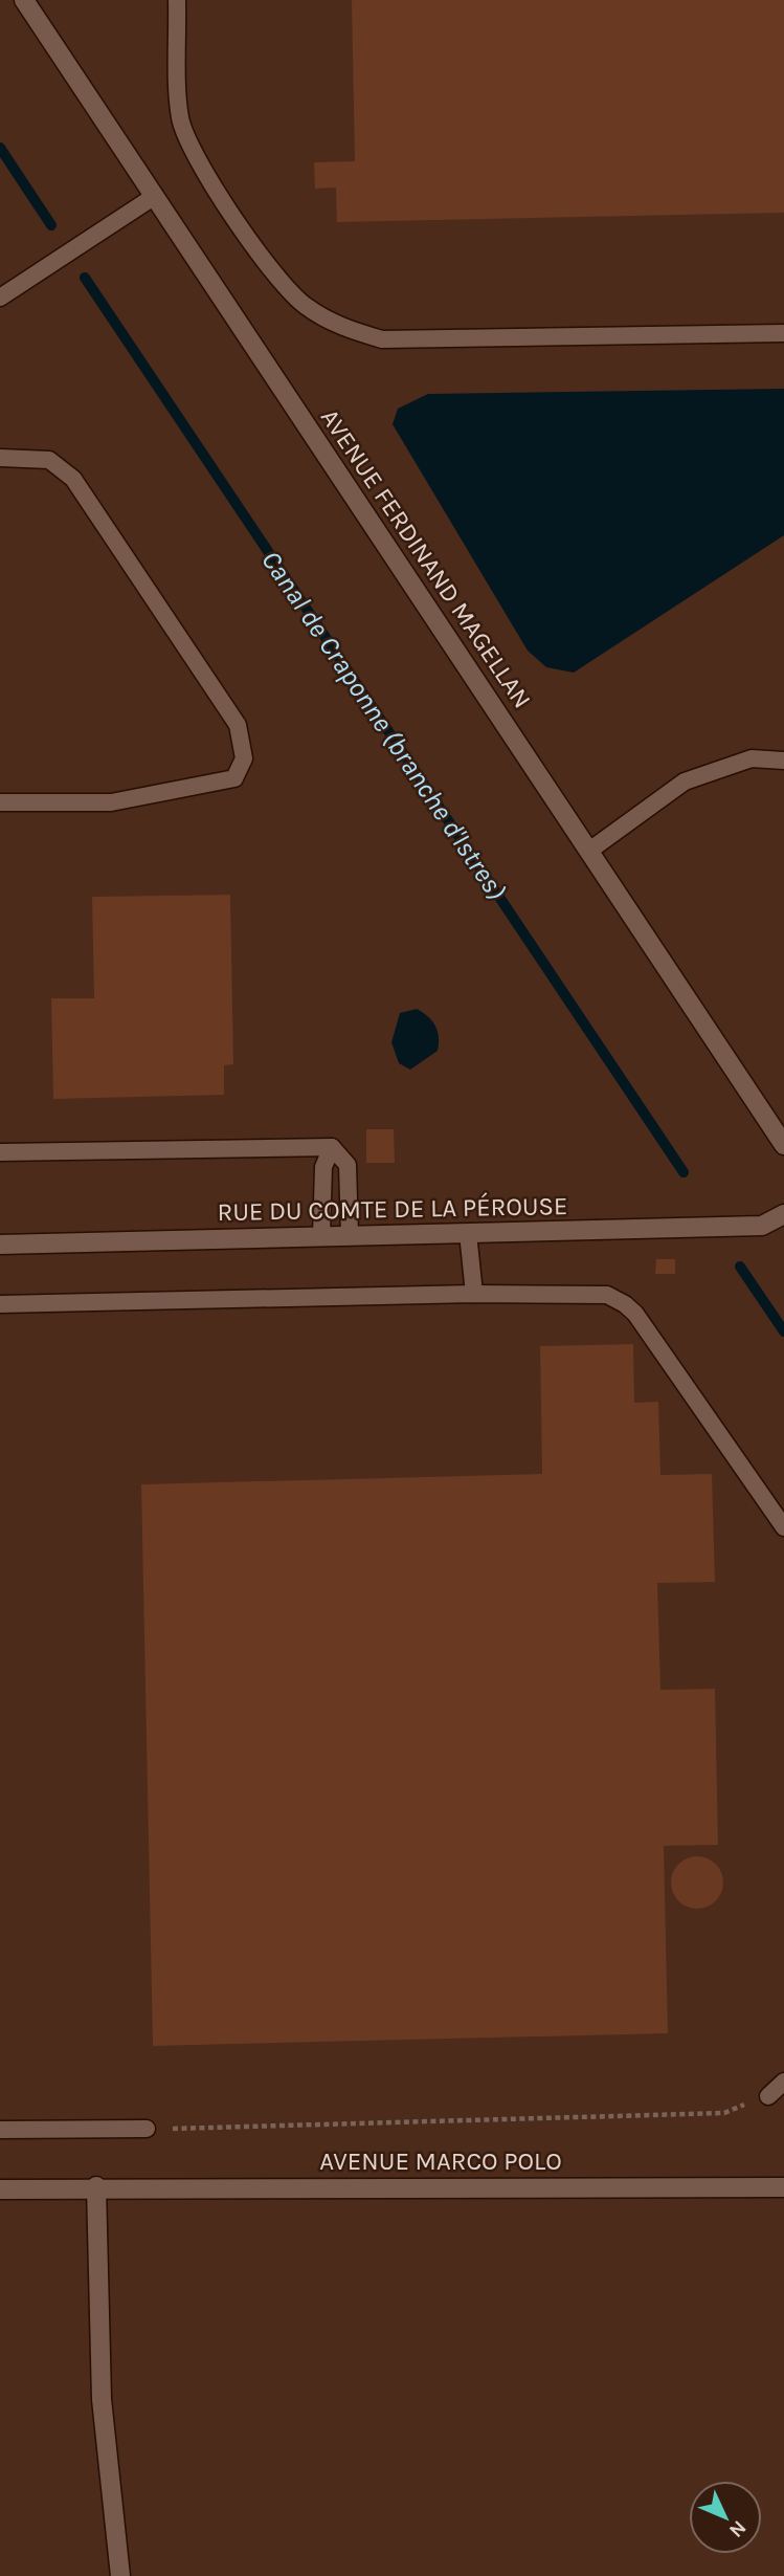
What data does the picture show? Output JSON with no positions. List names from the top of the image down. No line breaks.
{"streets":{"street":["AVENUE FERDINAND MAGELLAN","RUE DU COMTE DE LA PÉROUSE","AVENUE MARCO POLO"]},"water":["Canal de Craponne (branche d'Istres)"],"north":"bottom right"}
